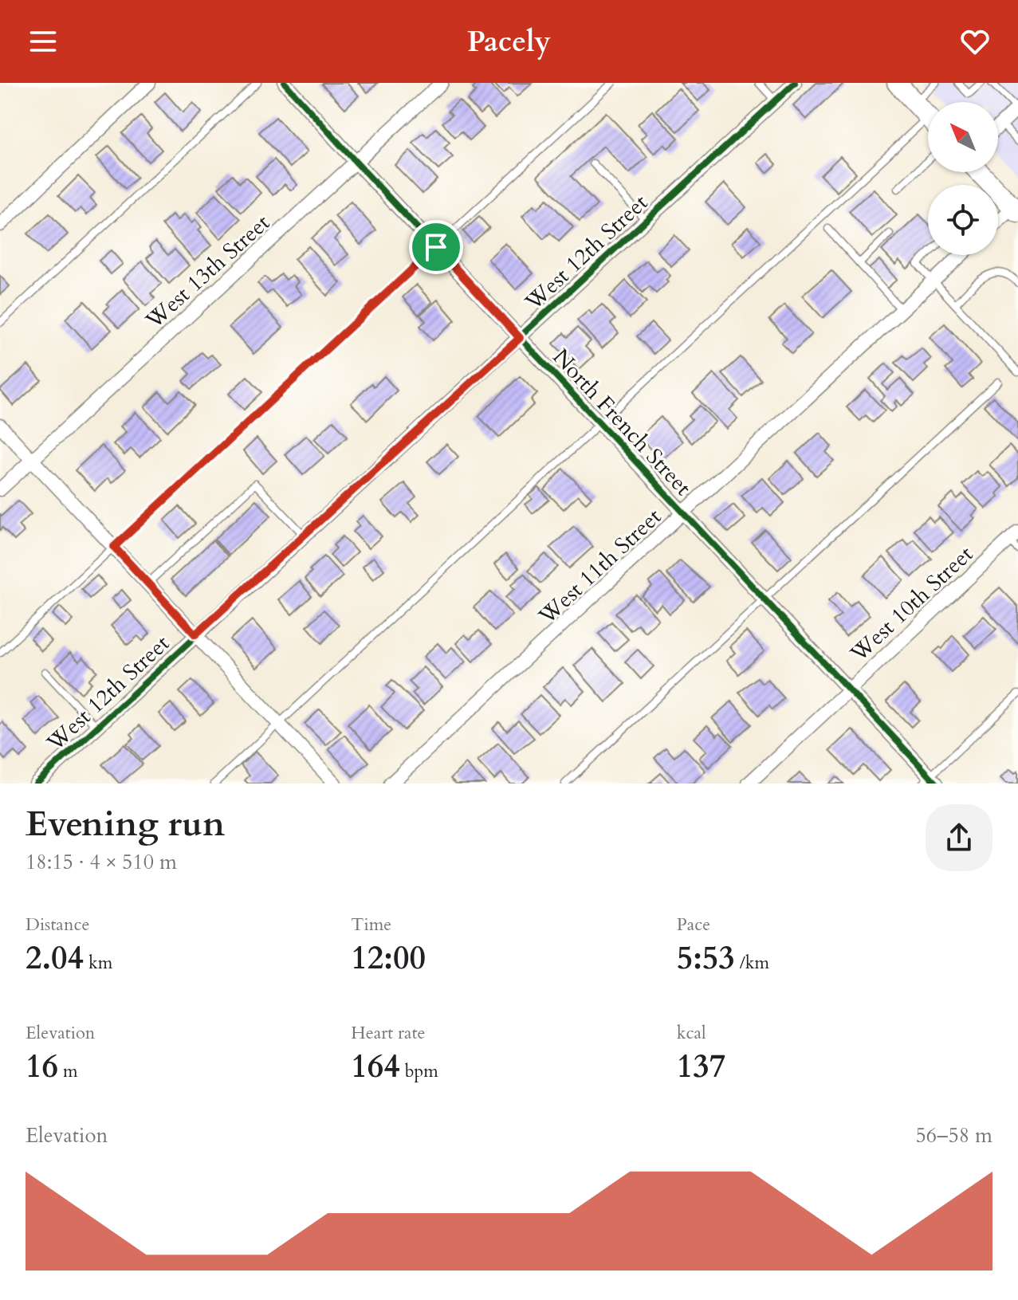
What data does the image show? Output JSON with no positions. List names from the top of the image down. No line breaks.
{"streets":{"street":["West 12th Street","West 13th Street","North French Street","West 11th Street","West 10th Street"]},"crossings":[["West 12th Street","North French Street"],["West 13th Street","North French Street"],["North French Street","West 11th Street"],["North French Street","West 10th Street"]],"north":"top left","page":{"header":"Pacely","heading":["Evening run","18:15 · 4 × 510 m"],"stats":[["Distance","2.04 km"],["Time","12:00"],["Pace","5:53 /km"],["Elevation","16 m"],["Heart rate","164 bpm"],["kcal","137"]],"chart":["Elevation","56–58 m"]}}
